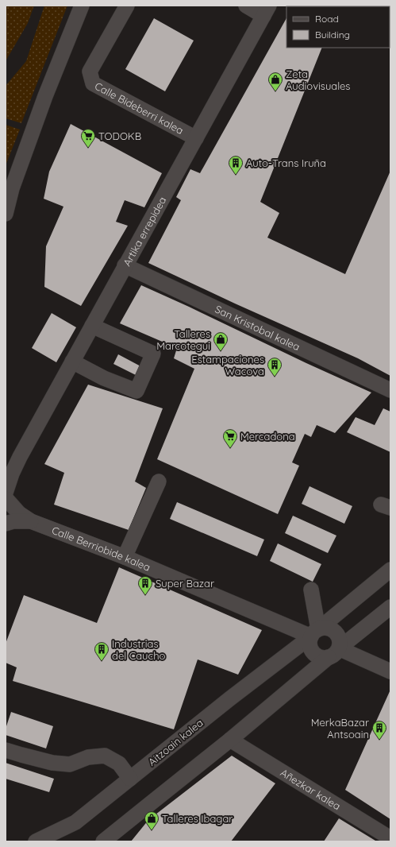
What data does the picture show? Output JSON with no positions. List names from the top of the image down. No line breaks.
{"streets":{"street":["Calle Bideberri kalea","Artika errepidea","San Kristobal kalea","Calle Berriobide kalea","Aitzoain kalea","Añezkar kalea"]},"crossings":[["Calle Bideberri kalea","Artika errepidea"],["Artika errepidea","San Kristobal kalea"],["Artika errepidea","Calle Berriobide kalea"],["Calle Berriobide kalea","Aitzoain kalea"]],"places":{"shop":["Zeta Audiovisuales","Talleres Marcotegui","Talleres Ibagar"],"supermarket":["TODOKB","Mercadona"],"building":["Auto-Trans Iruña","Estampaciones Wacova","Super Bazar","Industrias del Caucho","MerkaBazar Antsoain"]},"legend":["Road","Building"]}
